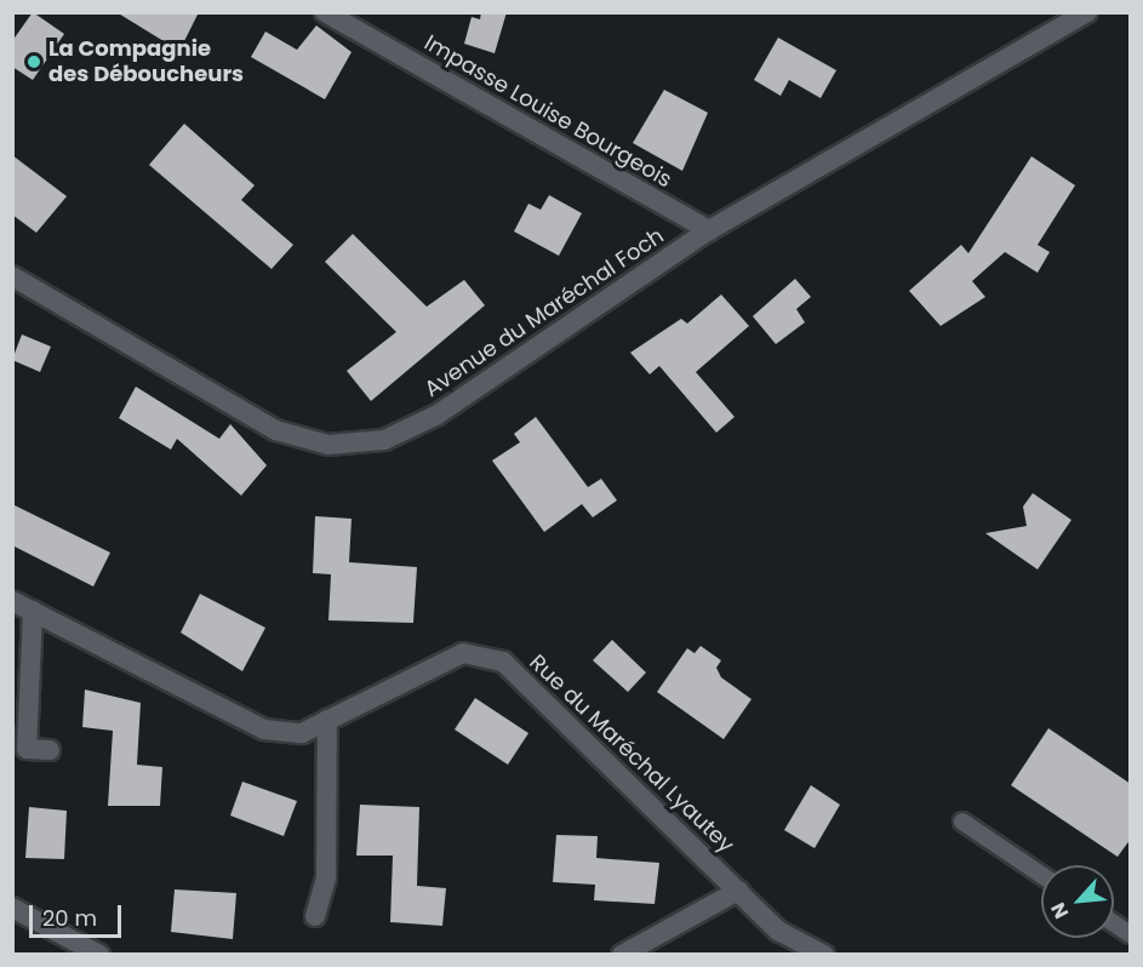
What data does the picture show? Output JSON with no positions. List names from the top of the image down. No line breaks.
{"streets":{"street":["Impasse Louise Bourgeois","Avenue du Maréchal Foch","Rue du Maréchal Lyautey"]},"crossings":[["Impasse Louise Bourgeois","Avenue du Maréchal Foch"]],"places":["La Compagnie des Déboucheurs"],"scale_bar":"20 m","north":"bottom left"}
